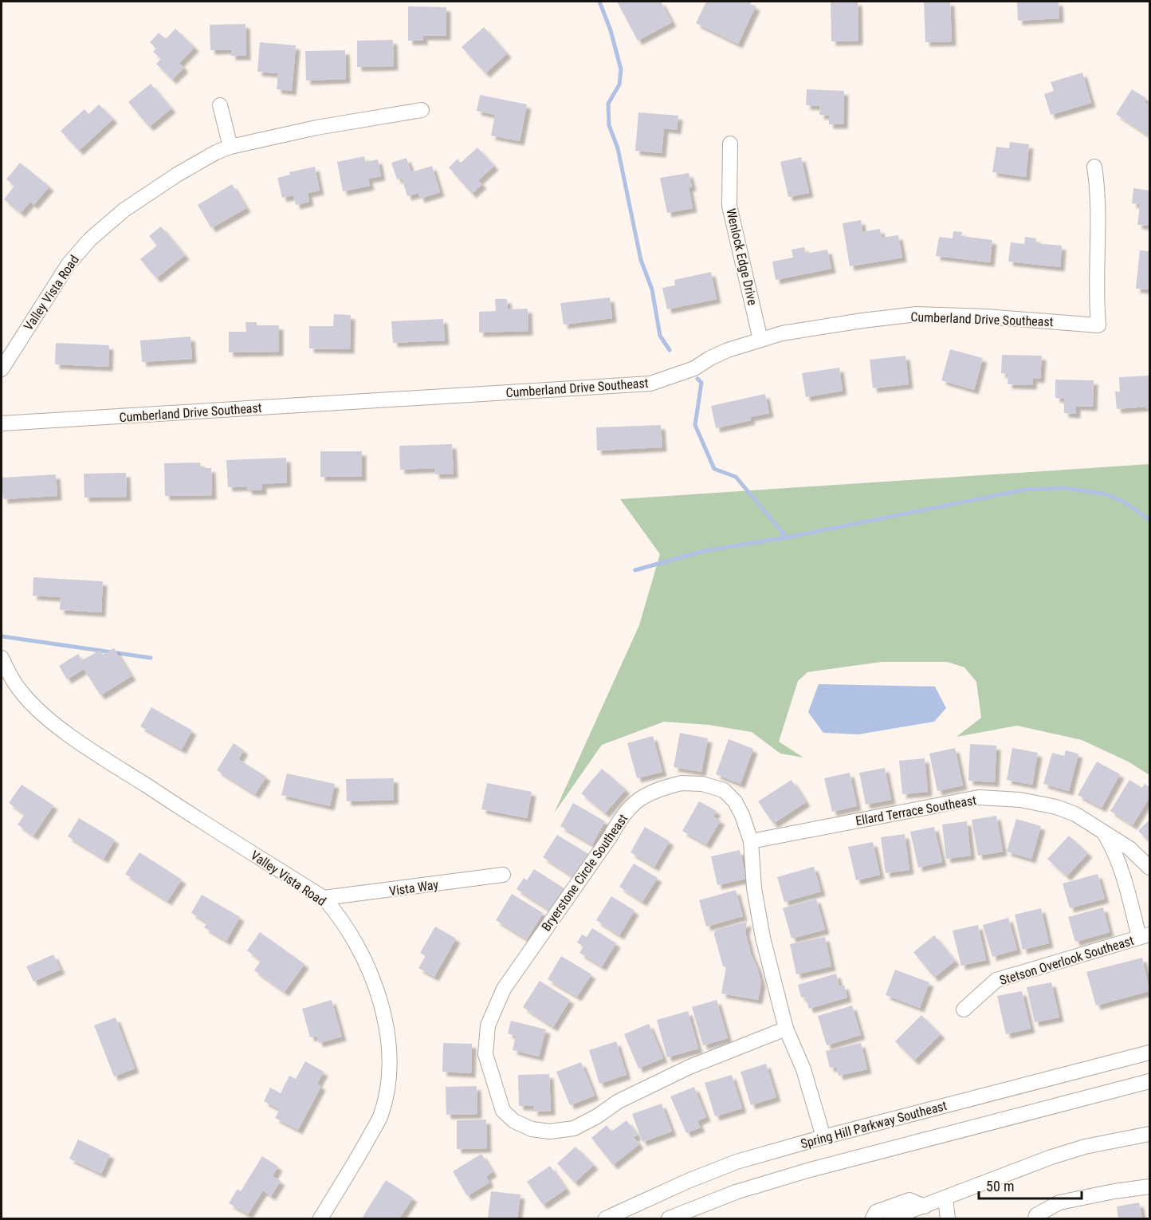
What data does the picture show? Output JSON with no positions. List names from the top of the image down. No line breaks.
{"streets":{"street":["Wenlock Edge Drive","Valley Vista Road","Cumberland Drive Southeast","Ellard Terrace Southeast","Bryerstone Circle Southeast","Vista Way","Stetson Overlook Southeast","Spring Hill Parkway Southeast"]},"crossings":[["Wenlock Edge Drive","Cumberland Drive Southeast"],["Valley Vista Road","Vista Way"],["Ellard Terrace Southeast","Bryerstone Circle Southeast"],["Ellard Terrace Southeast","Stetson Overlook Southeast"]],"scale_bar":"50 m"}
